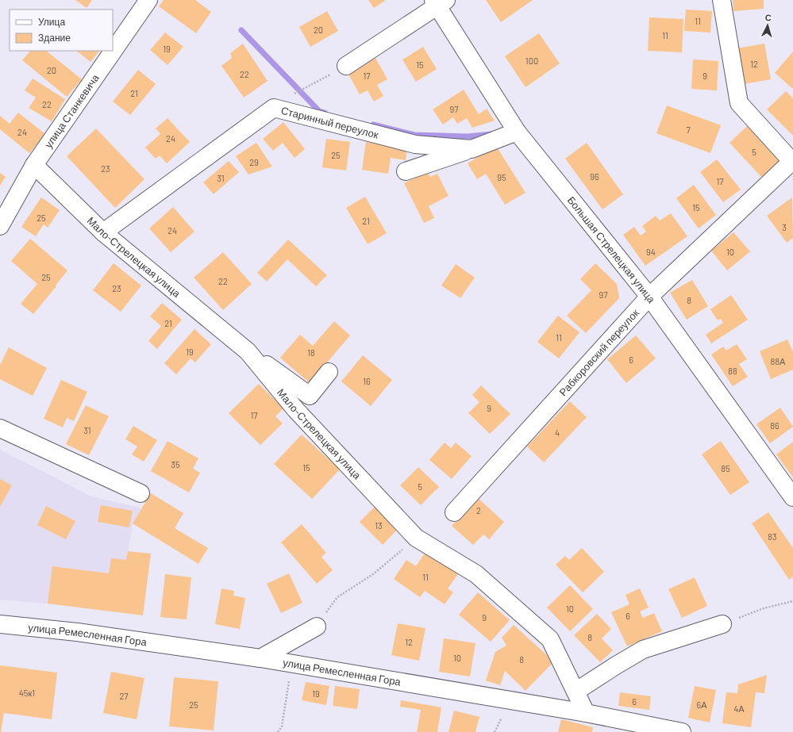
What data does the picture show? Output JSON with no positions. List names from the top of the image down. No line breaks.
{"streets":{"street":["улица Станкевича","Старинный переулок","Большая Стрелецкая улица","Мало-Стрелецкая улица","Рабкоровский переулок","улица Ремесленная Гора"]},"crossings":[["улица Станкевича","Мало-Стрелецкая улица"],["Старинный переулок","Большая Стрелецкая улица"],["Старинный переулок","Мало-Стрелецкая улица"],["Большая Стрелецкая улица","Рабкоровский переулок"],["Мало-Стрелецкая улица","улица Ремесленная Гора"]],"house_numbers":["11","20","11","19","100","12","15","20","22","17","9","21","22","97","7","24","24","5","25","29","23","96","95","31","17","15","25","21","3","24","94","10","25","22","23","97","8","21","11","19","18","6","88А","88","16","9","17","86","31","4","35","15","85","5","2","13","83","11","10","6","9","8","12","10","8","45к1","19","27","6","25","6А","4А"],"legend":["Улица","Здание"],"north":"top"}
